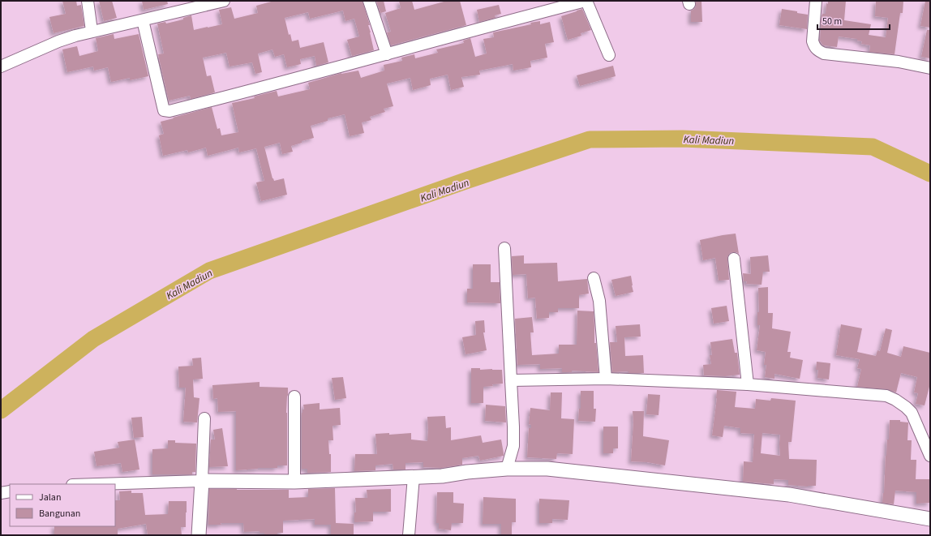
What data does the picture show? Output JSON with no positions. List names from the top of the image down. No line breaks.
{"water":["Kali Madiun"],"legend":["Jalan","Bangunan"],"scale_bar":"50 m"}
